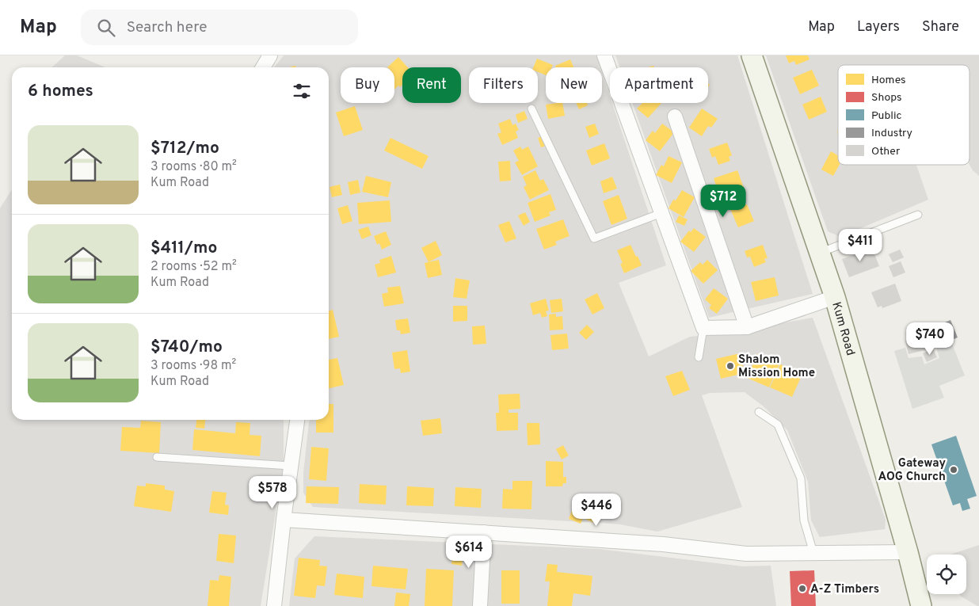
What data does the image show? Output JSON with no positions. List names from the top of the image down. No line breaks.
{"streets":{"street":["Kum Road"]},"places":["Shalom Mission Home","Gateway AOG Church","A-Z Timbers"],"legend":["Homes","Shops","Public","Industry","Other"],"page":{"header":"Map","search":"Search here","nav":["Map","Layers","Share"],"chip":["Buy","Rent","Filters","New","Apartment"],"heading":"6 homes","list":[{"name":"$712/mo","note":"3 rooms · 80 m² · Kum Road"},{"name":"$411/mo","note":"2 rooms · 52 m² · Kum Road"},{"name":"$740/mo","note":"3 rooms · 98 m² · Kum Road"}],"price":["$712","$411","$740","$578","$446","$614"]}}
